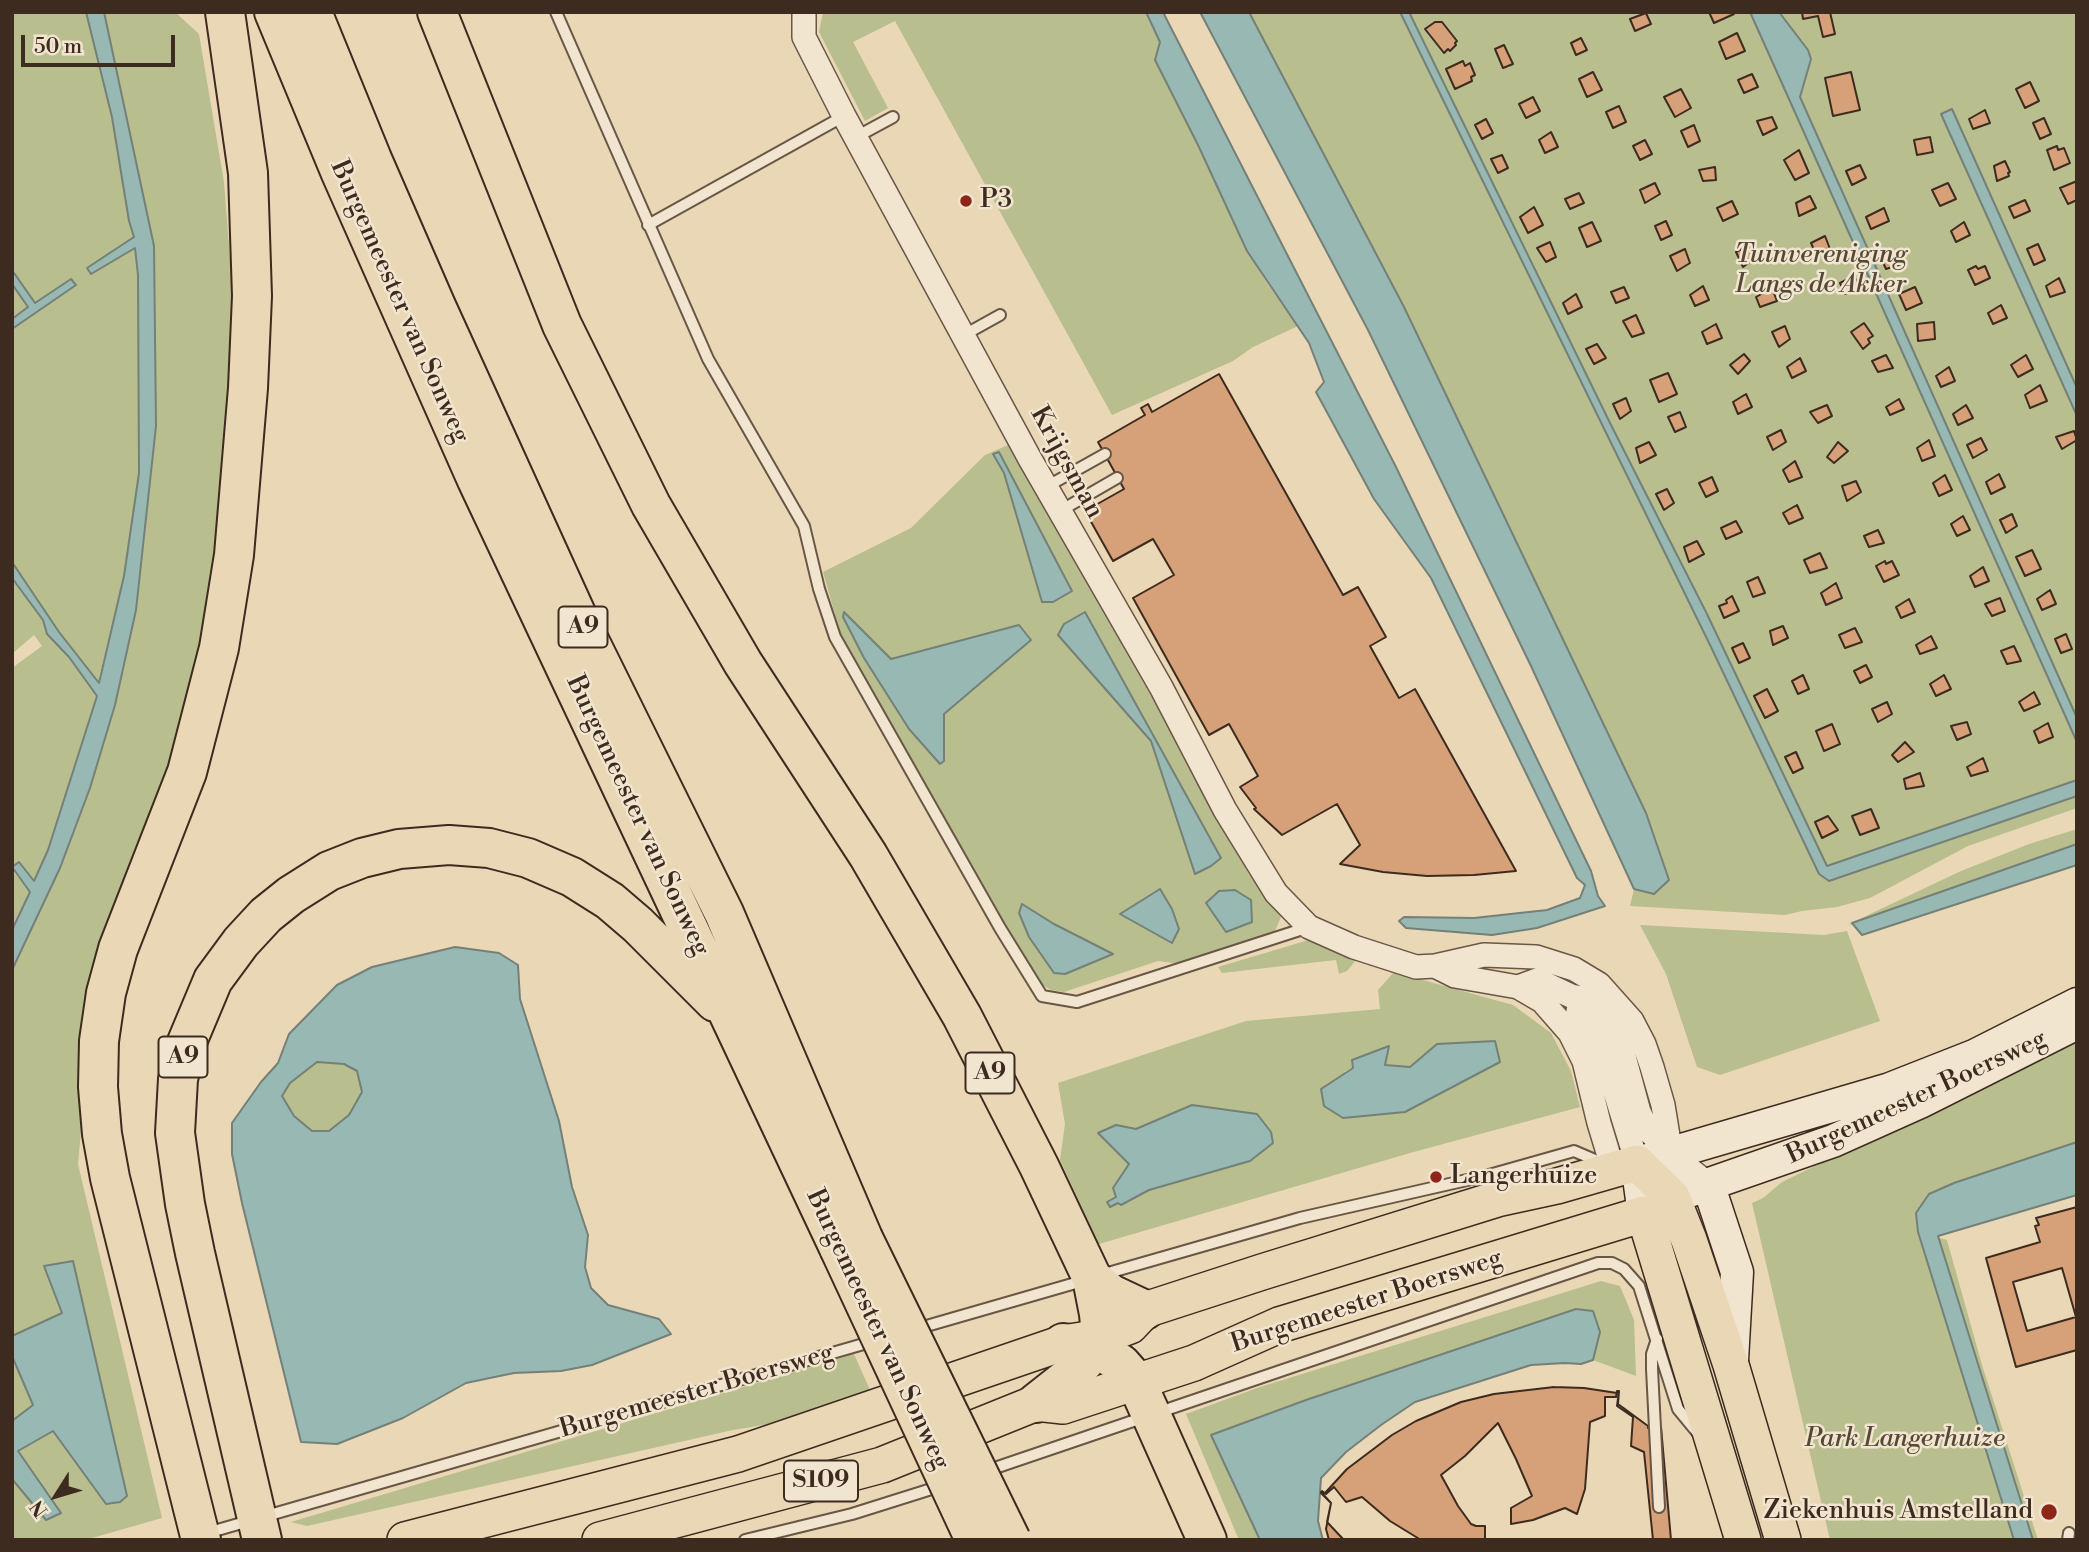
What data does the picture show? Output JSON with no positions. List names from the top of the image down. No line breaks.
{"streets":{"highway":["Burgemeester van Sonweg","A9"],"main road":["Burgemeester Boersweg","S109"],"street":["Krijgsman"]},"crossings":[["Burgemeester van Sonweg","A9"],["Krijgsman","Burgemeester Boersweg"],["A9","Burgemeester Boersweg"]],"parks":["Tuinvereniging Langs de Akker","Park Langerhuize"],"places":["P3","Langerhuize","Ziekenhuis Amstelland"],"scale_bar":"50 m","north":"bottom left"}
